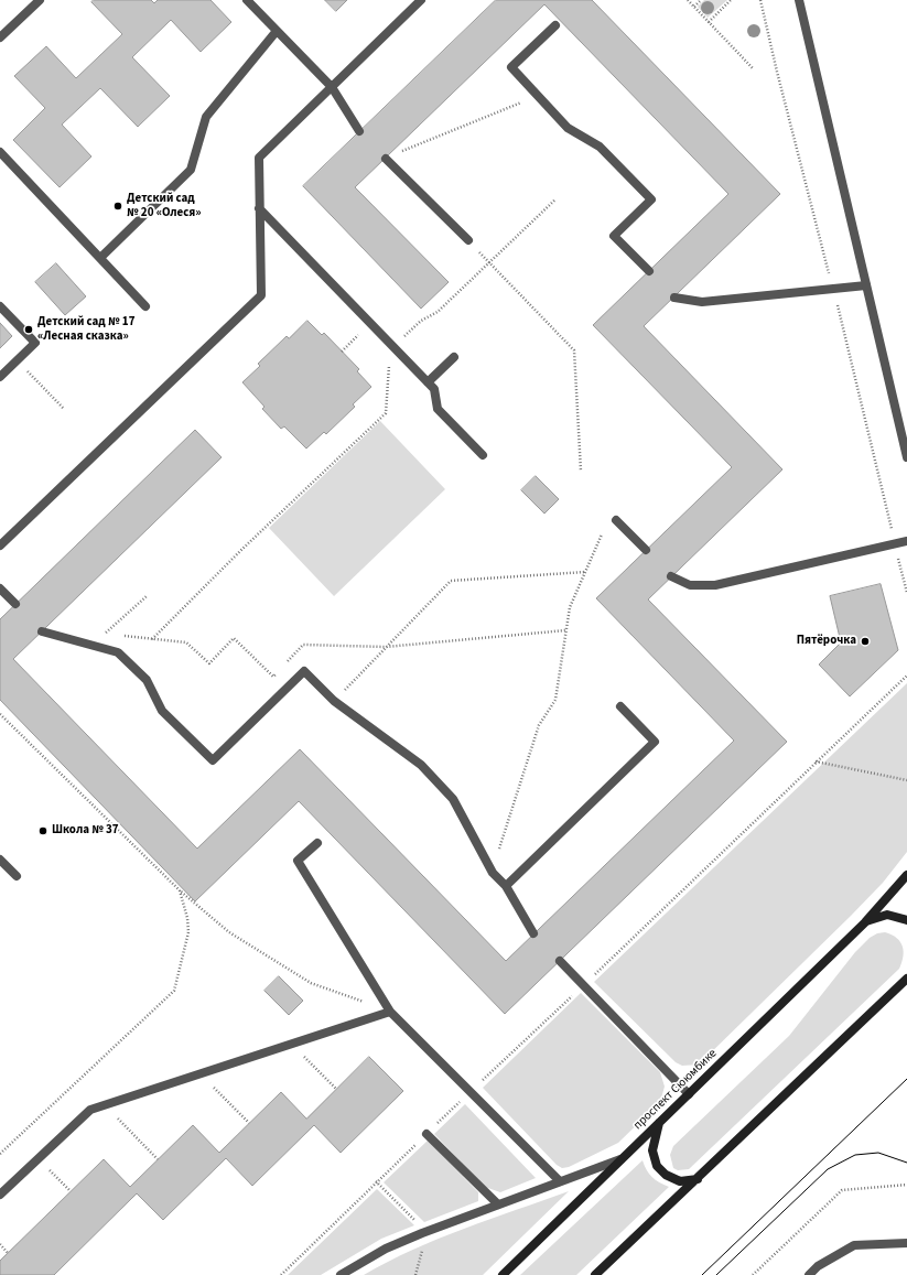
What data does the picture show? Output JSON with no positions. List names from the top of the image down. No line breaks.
{"streets":{"main road":["проспект Сююмбике"]},"places":["Детский сад № 20 «Олеся»","Детский сад № 17 «Лесная сказка»","Пятёрочка","Школа № 37"]}
